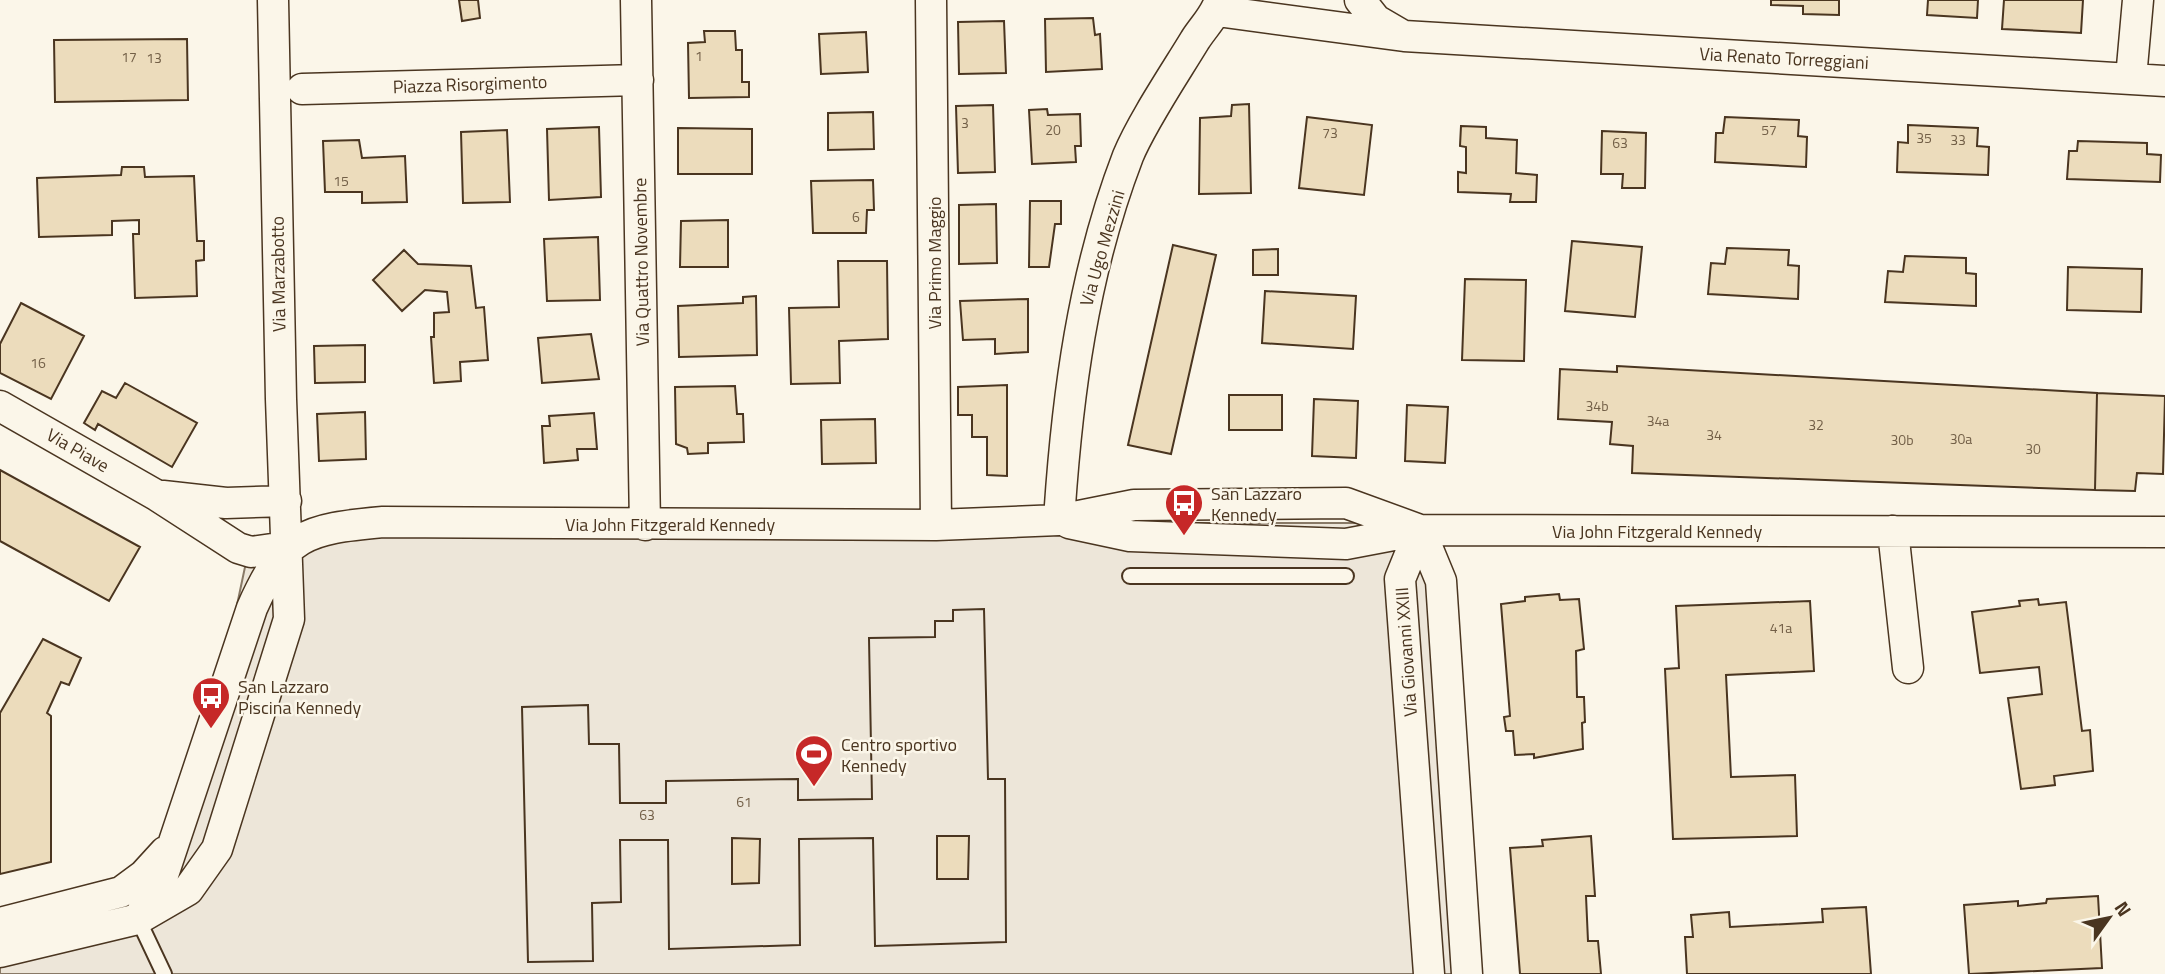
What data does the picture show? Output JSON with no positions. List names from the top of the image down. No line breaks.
{"streets":{"street":["Via Renato Torreggiani","Piazza Risorgimento","Via Ugo Mezzini","Via Quattro Novembre","Via Primo Maggio","Via Marzabotto","Via Piave","Via John Fitzgerald Kennedy","Via Giovanni XXIII"]},"crossings":[["Via Renato Torreggiani","Via Ugo Mezzini"],["Piazza Risorgimento","Via Quattro Novembre"],["Via Ugo Mezzini","Via John Fitzgerald Kennedy"],["Via Quattro Novembre","Via John Fitzgerald Kennedy"],["Via Primo Maggio","Via John Fitzgerald Kennedy"],["Via Marzabotto","Via Piave"],["Via Marzabotto","Via John Fitzgerald Kennedy"],["Via Piave","Via John Fitzgerald Kennedy"],["Via John Fitzgerald Kennedy","Via Giovanni XXIII"]],"places":{"bus stop":["San Lazzaro Kennedy","San Lazzaro Piscina Kennedy"],"sports":["Centro sportivo Kennedy"]},"house_numbers":["1","17","13","3","20","57","73","35","33","63","15","6","16","34b","34a","32","34","30a","30b","30","41a","61","63"],"north":"top right"}
